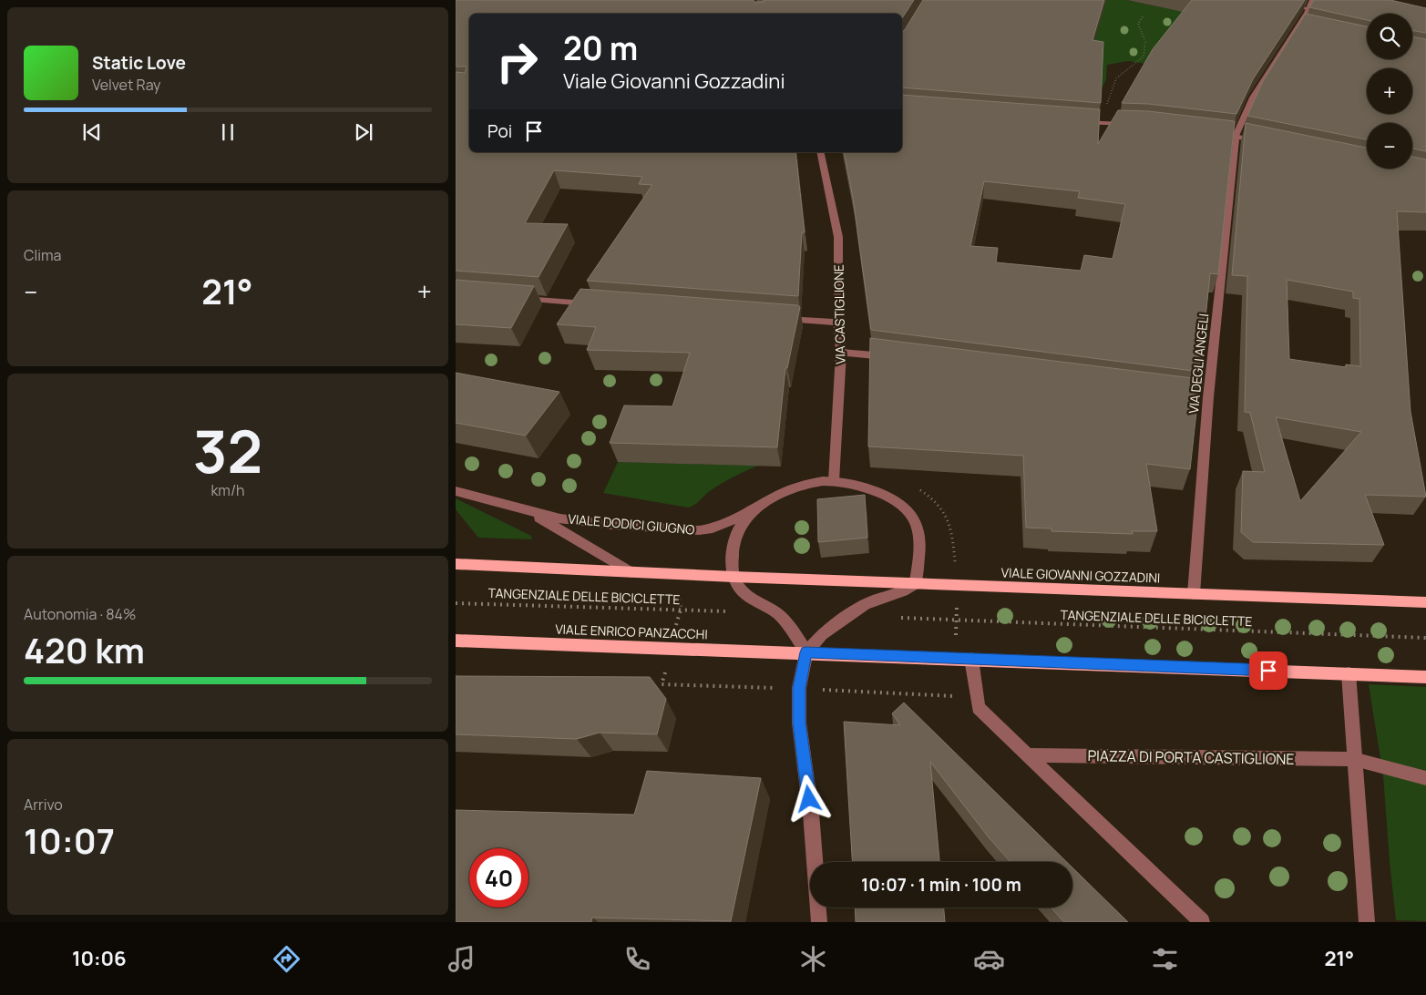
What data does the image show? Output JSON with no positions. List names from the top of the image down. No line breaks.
{"streets":{"main road":["VIALE GIOVANNI GOZZADINI","VIALE ENRICO PANZACCHI"],"street":["VIA CASTIGLIONE","VIA DEGLI ANGELI","VIALE DODICI GIUGNO","PIAZZA DI PORTA CASTIGLIONE"],"path":["TANGENZIALE DELLE BICICLETTE"]},"crossings":[["VIA DEGLI ANGELI","VIALE GIOVANNI GOZZADINI"]],"page":{"map_buttons":["+","−"],"turn":["20 m","Viale Giovanni Gozzadini"],"song":["Static Love","Velvet Ray"],"then":"Poi","tile":["Clima",["32","km/h"],["Autonomia · 84%","420 km"],["Arrivo","10:07"]],"heat":["−","21°","+"],"limit":"40","trip":"10:07 · 1 min · 100 m","tabs":["10:06","21°"]}}
